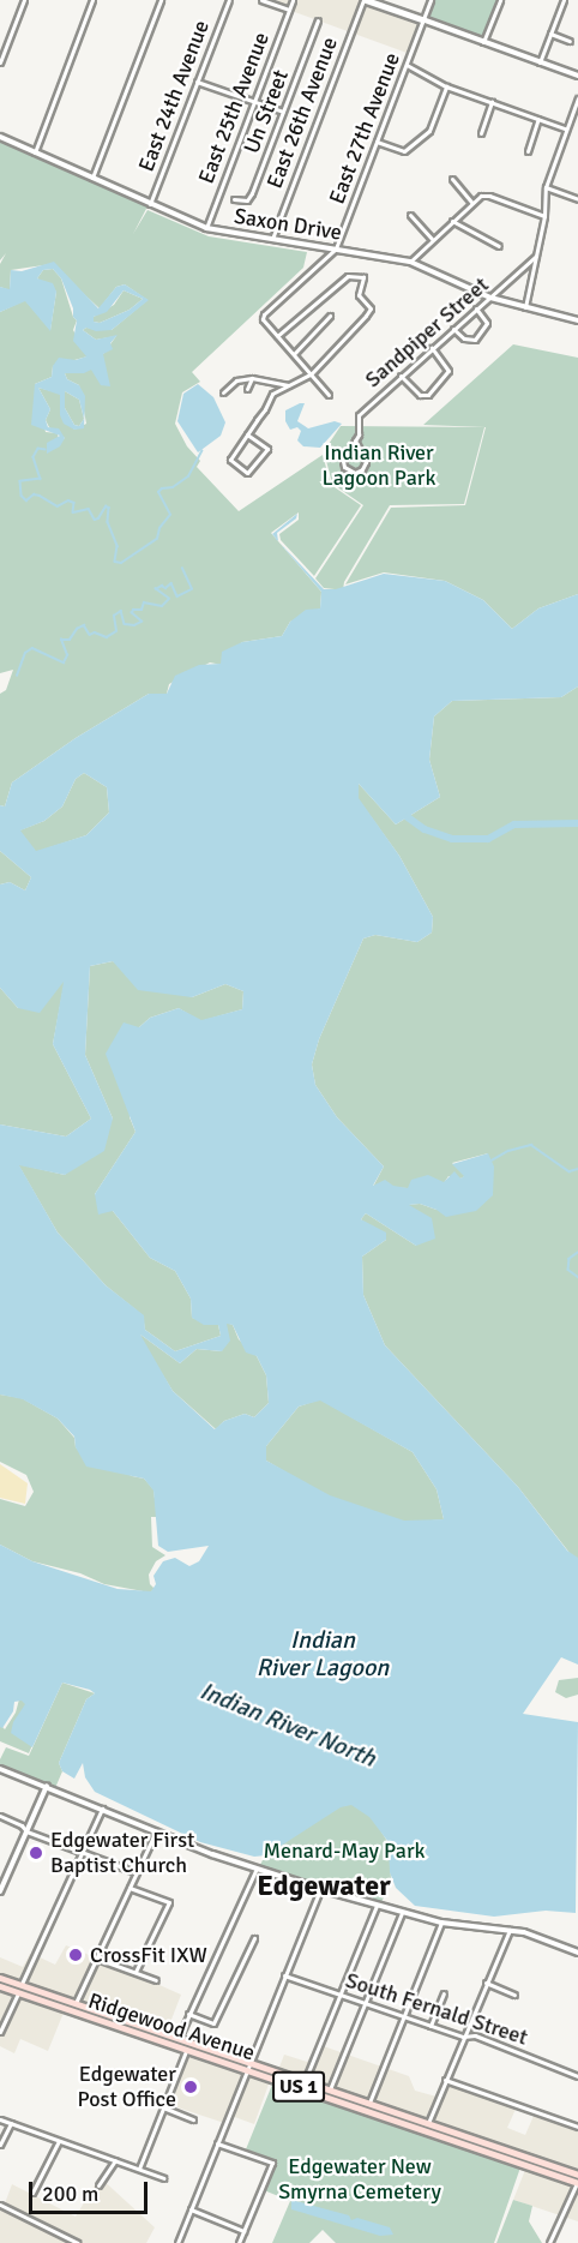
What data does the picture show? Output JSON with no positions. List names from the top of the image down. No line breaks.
{"streets":{"main road":["Ridgewood Avenue","US 1"],"street":["East 24th Avenue","East 25th Avenue","Un Street","East 26th Avenue","East 27th Avenue","Saxon Drive","Sandpiper Street","South Fernald Street"]},"crossings":[["East 24th Avenue","Saxon Drive"],["East 25th Avenue","Saxon Drive"],["East 26th Avenue","Saxon Drive"],["East 27th Avenue","Saxon Drive"],["Saxon Drive","Sandpiper Street"]],"districts":["Edgewater"],"water":["Indian River Lagoon","Indian River North"],"parks":["Indian River Lagoon Park","Menard-May Park","Edgewater New Smyrna Cemetery"],"places":["Edgewater First Baptist Church","CrossFit IXW","Edgewater Post Office"],"scale_bar":"200 m"}
